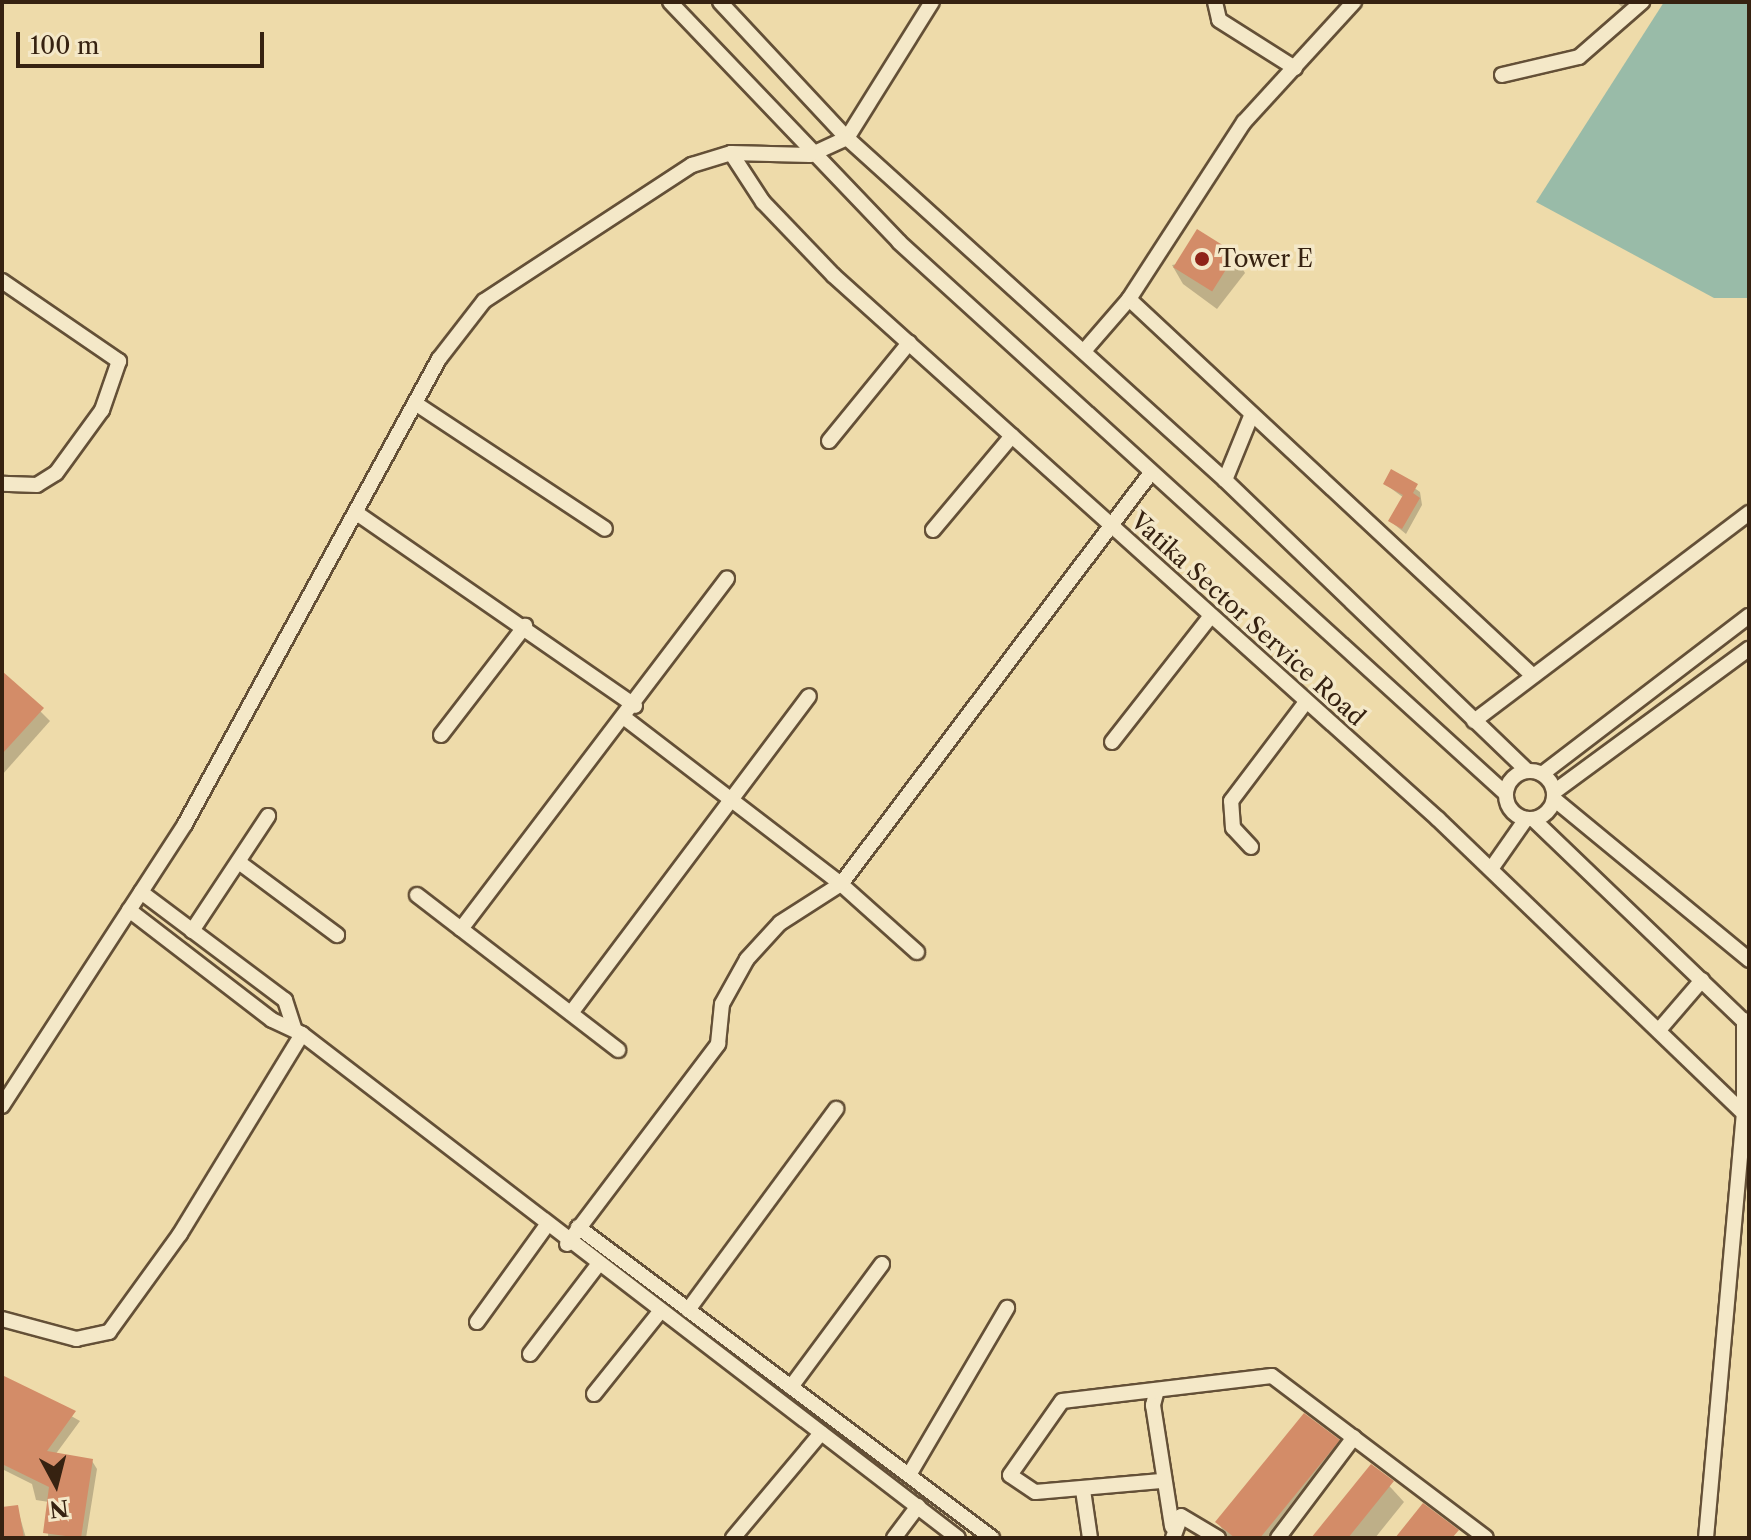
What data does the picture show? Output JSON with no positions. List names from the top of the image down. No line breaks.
{"streets":{"street":["Vatika Sector Service Road"]},"places":["Tower E"],"scale_bar":"100 m","north":"bottom"}
